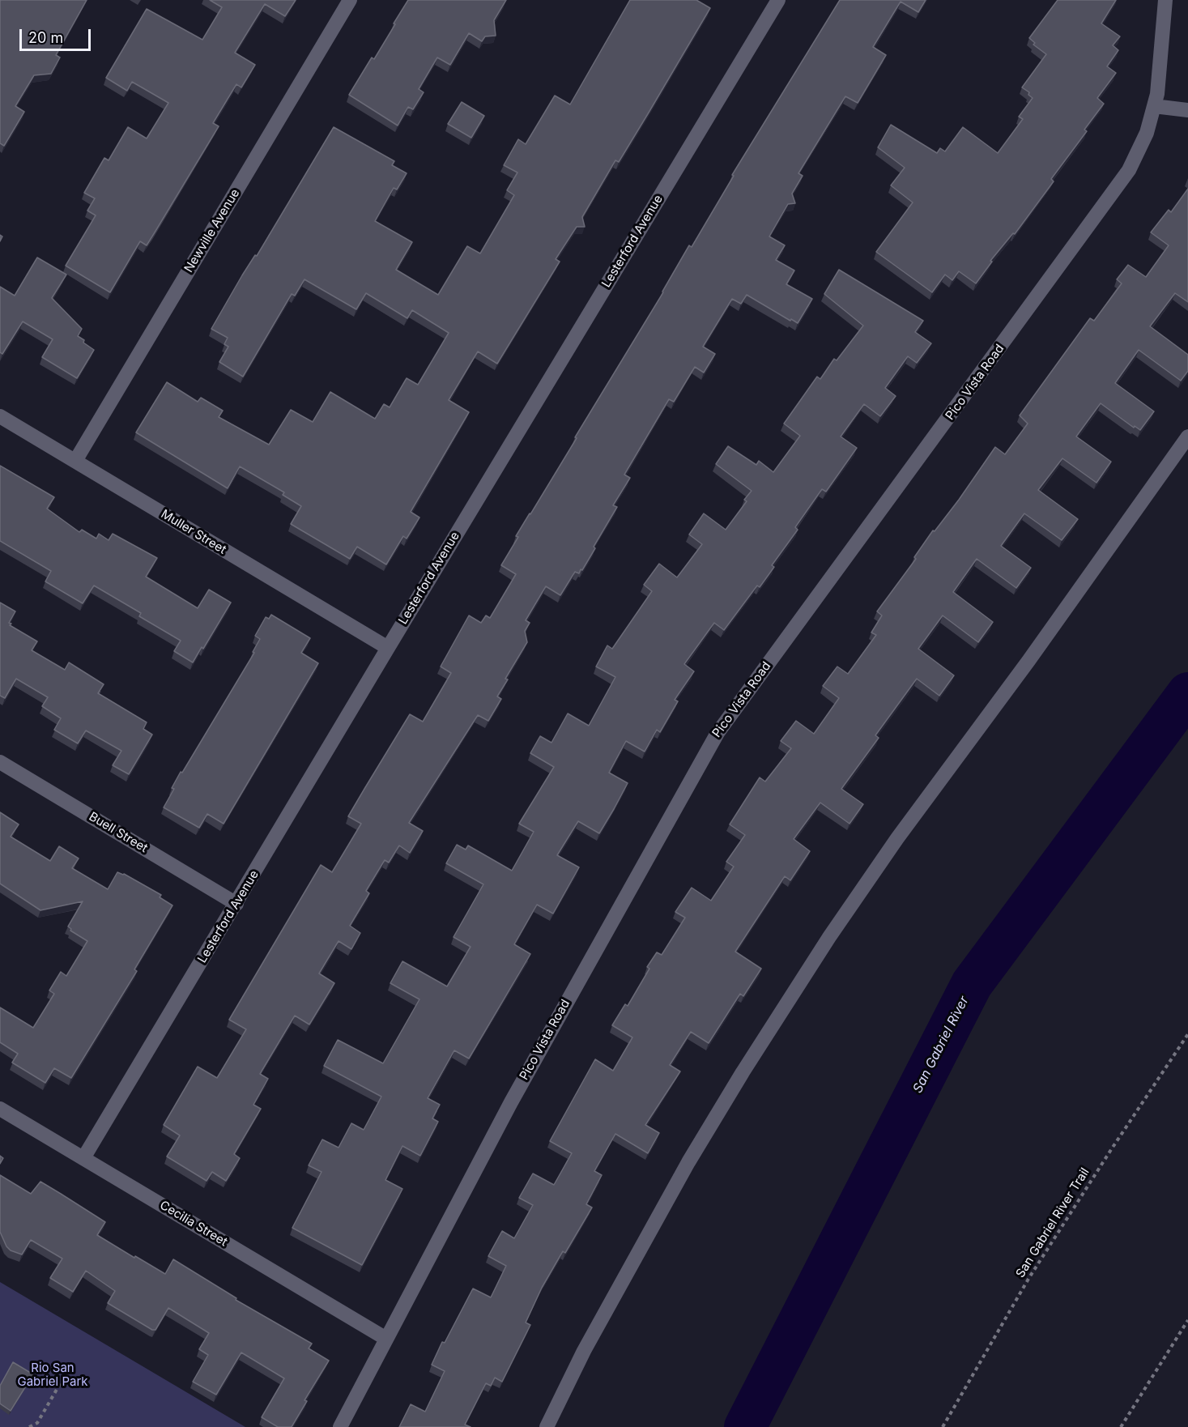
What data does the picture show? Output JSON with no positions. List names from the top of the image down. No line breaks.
{"streets":{"street":["Newville Avenue","Lesterford Avenue","Pico Vista Road","Muller Street","Buell Street","Cecilia Street"],"path":["San Gabriel River Trail"]},"crossings":[["Newville Avenue","Muller Street"],["Lesterford Avenue","Muller Street"],["Lesterford Avenue","Buell Street"],["Lesterford Avenue","Cecilia Street"],["Pico Vista Road","Cecilia Street"]],"water":["San Gabriel River"],"parks":["Rio San Gabriel Park"],"scale_bar":"20 m"}
